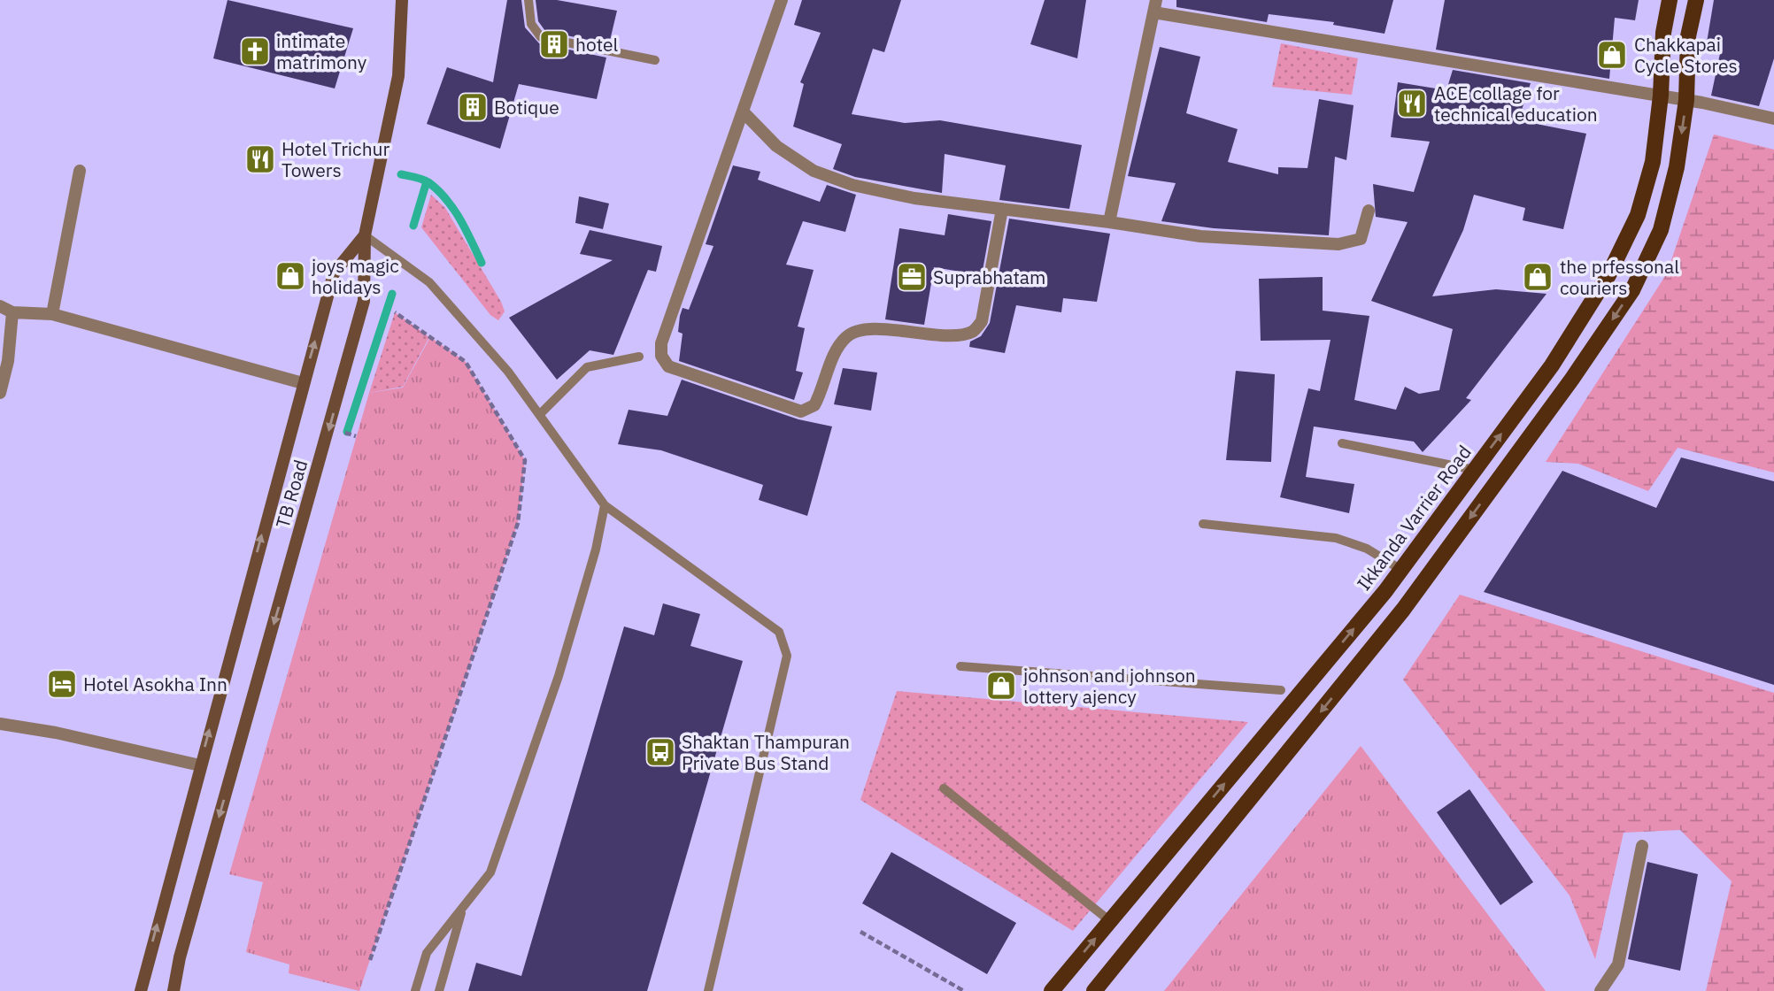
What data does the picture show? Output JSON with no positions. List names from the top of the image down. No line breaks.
{"streets":{"main road":["TB Road","Ikkanda Varrier Road"]},"places":{"building":["hotel","Botique"],"church":["intimate matrimony"],"shop":["Chakkapai Cycle Stores","joys magic holidays","the prfessonal couriers","johnson and johnson lottery ajency"],"restaurant":["ACE collage for technical education","Hotel Trichur Towers"],"office":["Suprabhatam"],"hotel":["Hotel Asokha Inn"],"bus stop":["Shaktan Thampuran Private Bus Stand"]}}
